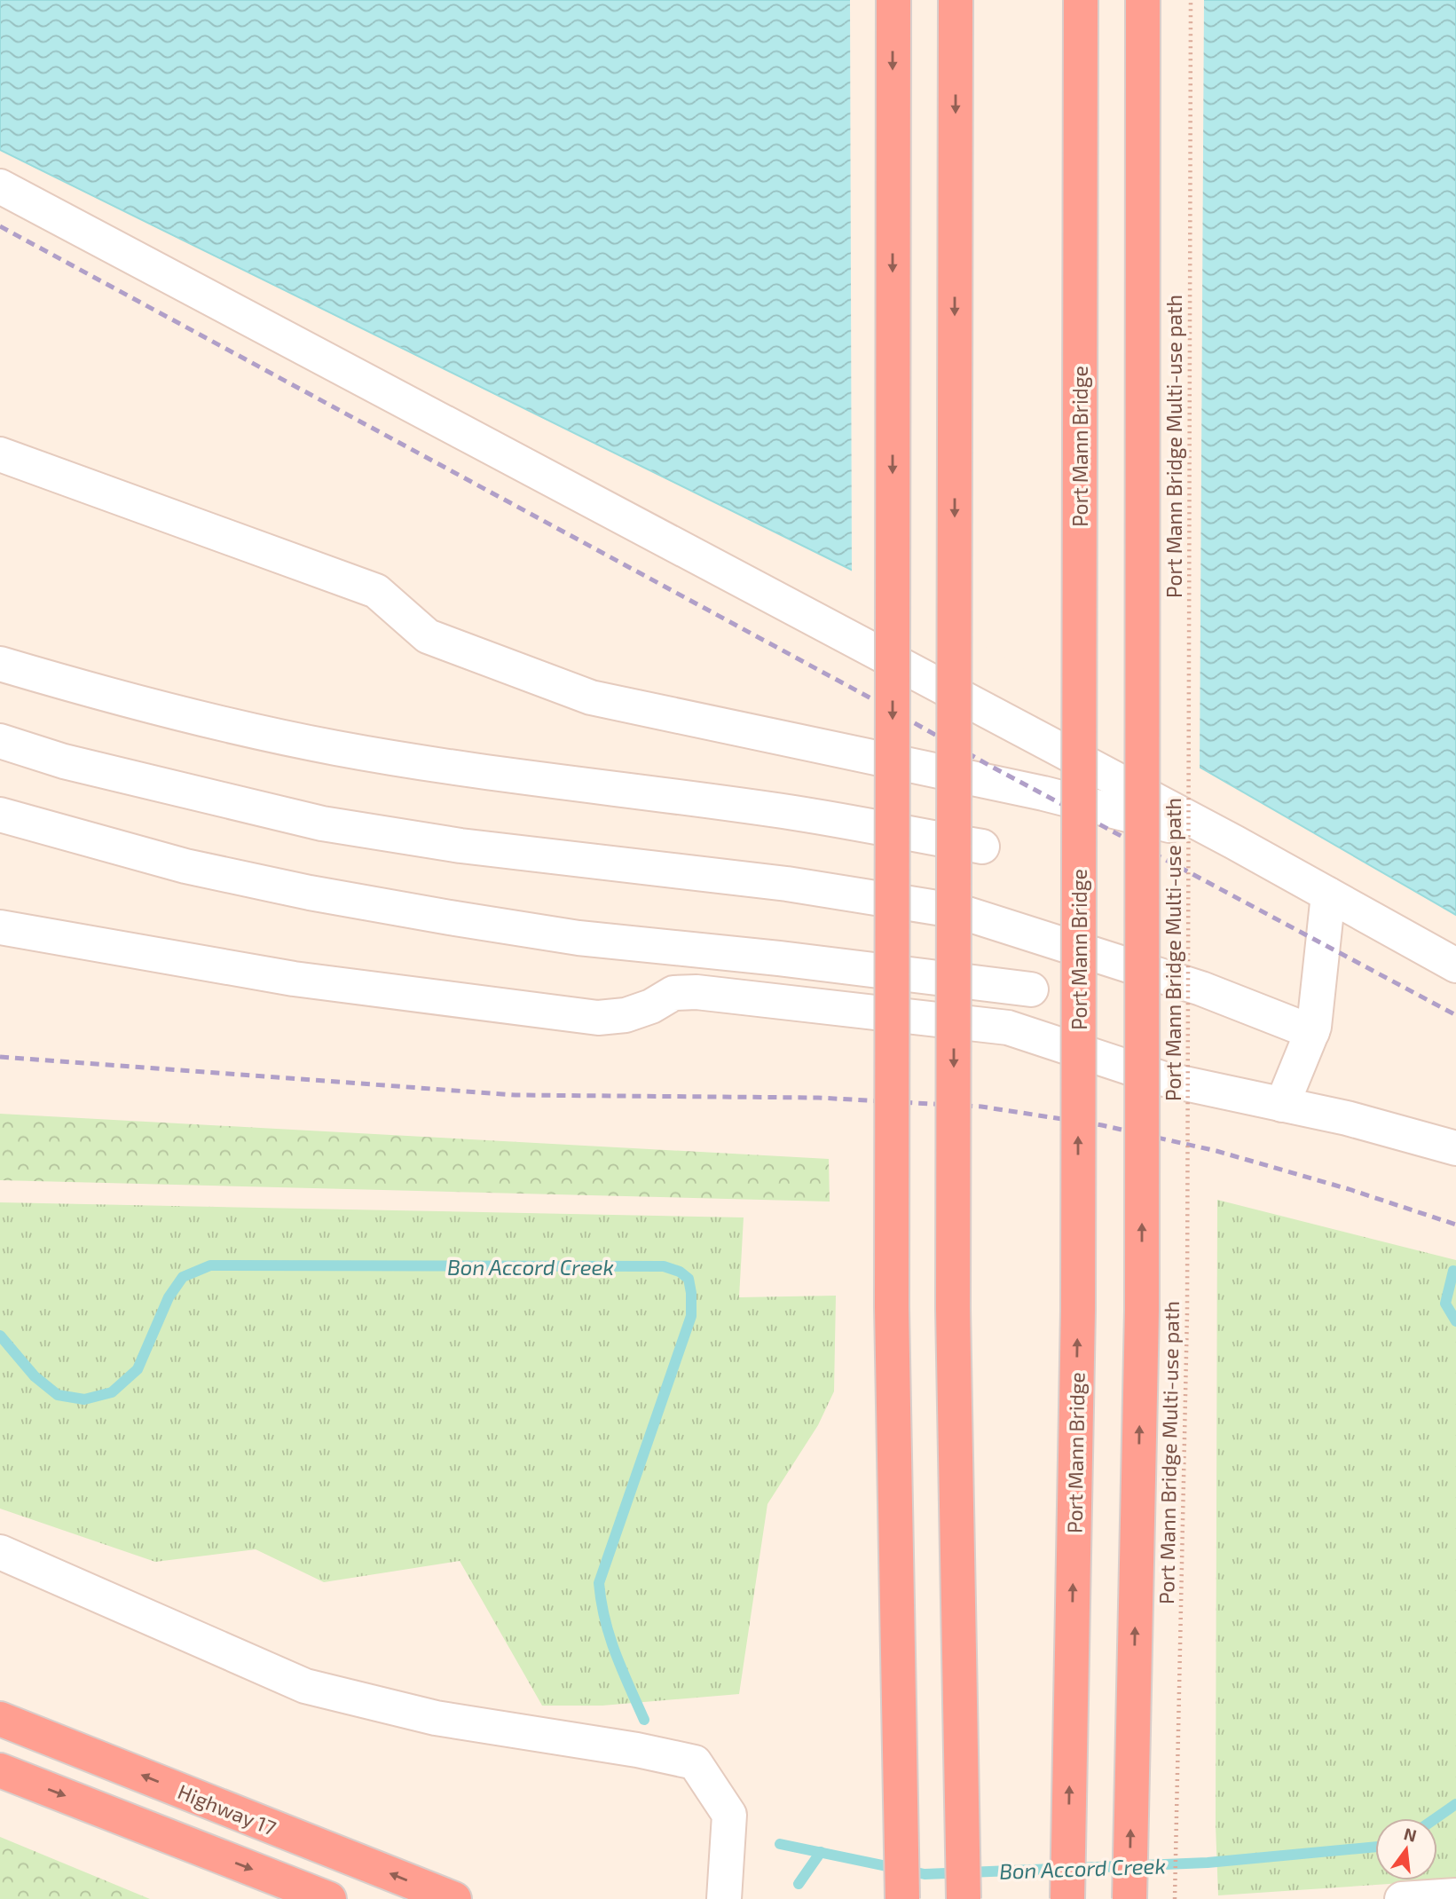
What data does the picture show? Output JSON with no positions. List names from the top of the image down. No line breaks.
{"streets":{"highway":["Port Mann Bridge","Highway 17"],"path":["Port Mann Bridge Multi-use path"]},"water":["Bon Accord Creek"],"north":"top"}
